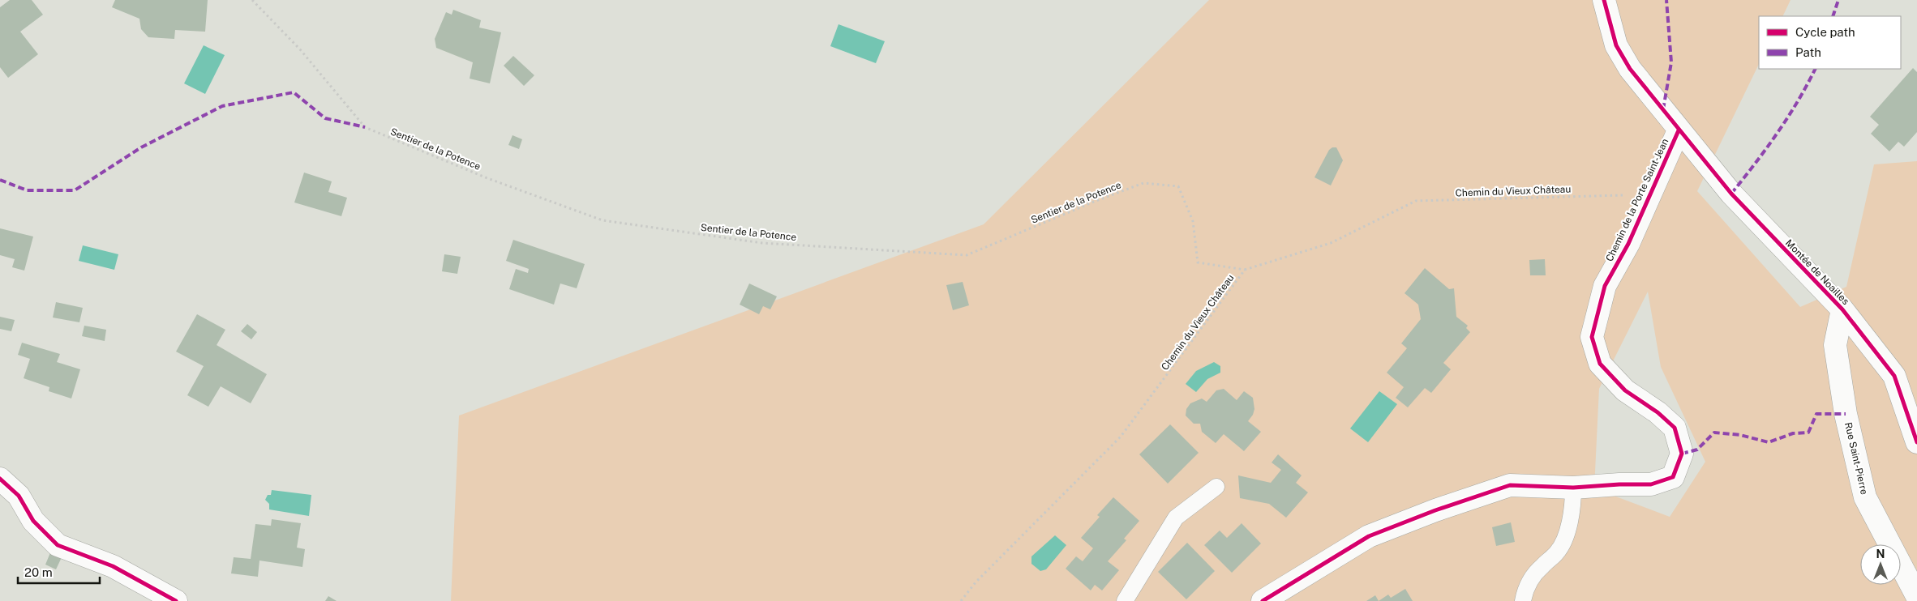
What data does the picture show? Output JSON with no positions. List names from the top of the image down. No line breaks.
{"streets":{"street":["Chemin de la Porte Saint-Jean","Montée de Noailles","Rue Saint-Pierre"],"path":["Sentier de la Potence","Chemin du Vieux Château"]},"crossings":[["Sentier de la Potence","Chemin du Vieux Château"],["Chemin du Vieux Château","Chemin de la Porte Saint-Jean"],["Chemin de la Porte Saint-Jean","Montée de Noailles"],["Montée de Noailles","Rue Saint-Pierre"]],"legend":["Cycle path","Path"],"scale_bar":"20 m","north":"top"}
